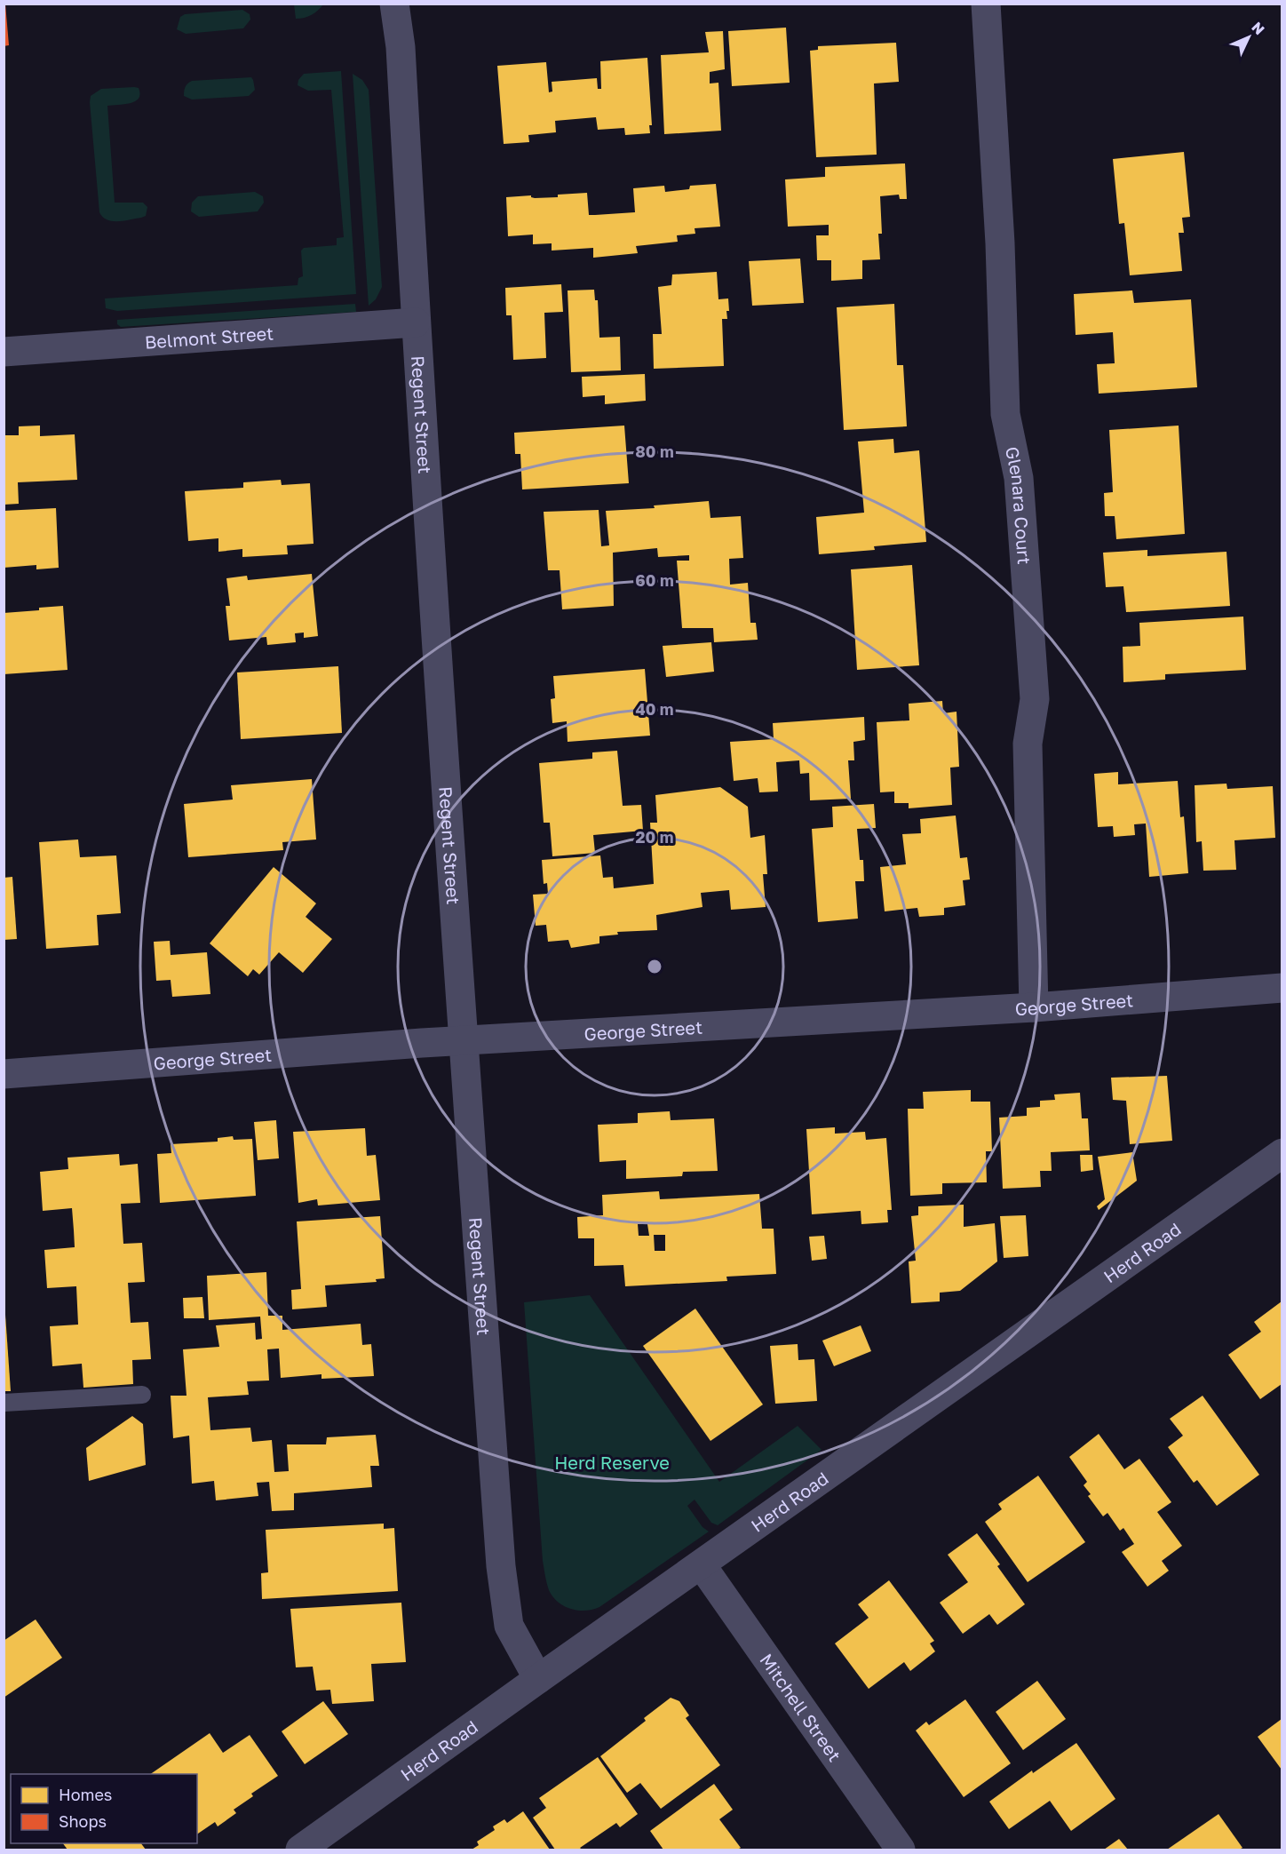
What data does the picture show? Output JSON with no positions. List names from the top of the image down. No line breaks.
{"streets":{"street":["Belmont Street","Regent Street","Glenara Court","George Street","Herd Road","Mitchell Street"]},"crossings":[["Belmont Street","Regent Street"],["Regent Street","George Street"],["Regent Street","Herd Road"],["Glenara Court","George Street"],["Herd Road","Mitchell Street"]],"parks":["Herd Reserve"],"legend":["Homes","Shops"],"north":"top right","rings":["80 m","60 m","40 m","20 m"]}
